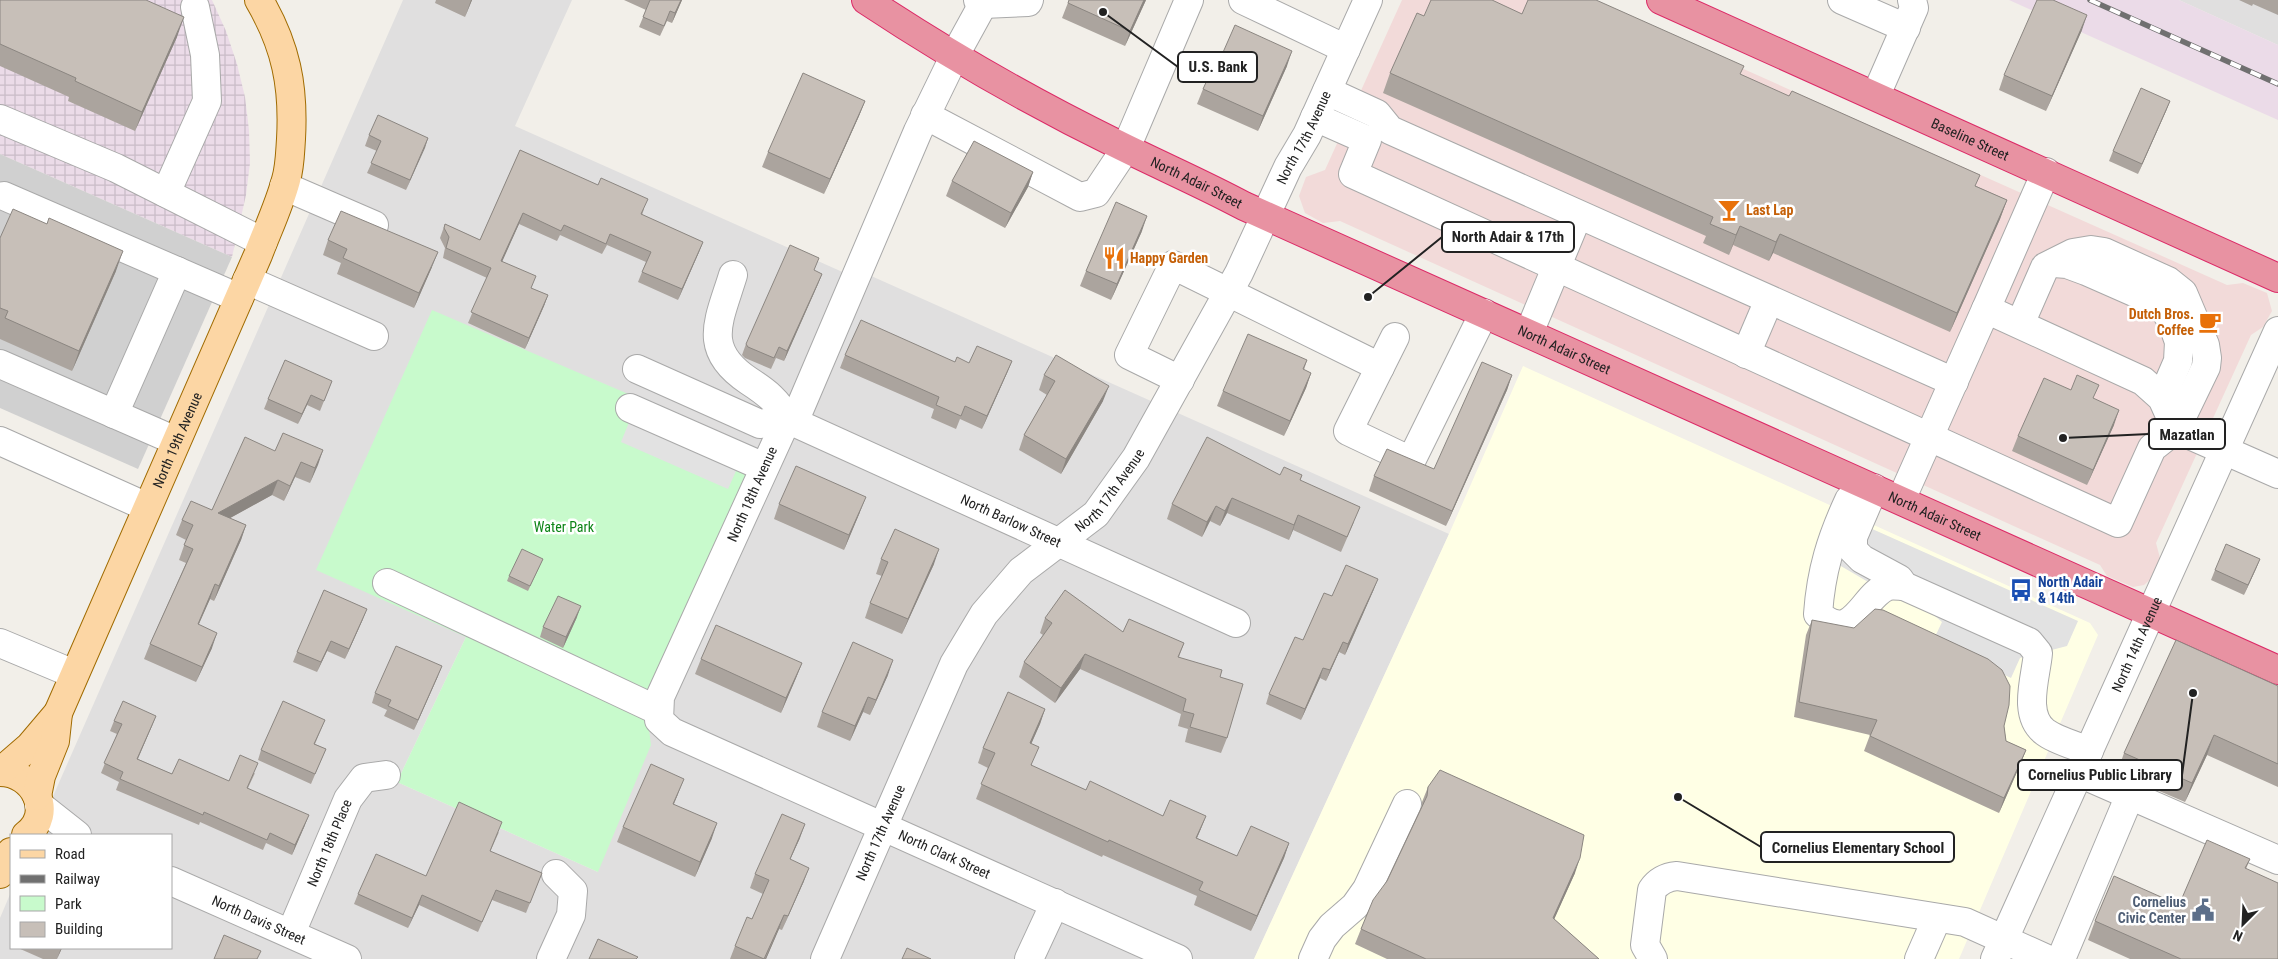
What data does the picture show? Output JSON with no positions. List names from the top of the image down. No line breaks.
{"streets":{"highway":["Baseline Street","North Adair Street"],"main road":["North 19th Avenue"],"street":["North 17th Avenue","North 18th Avenue","North Barlow Street","North 14th Avenue","North 18th Place","North Clark Street","North Davis Street"]},"crossings":[["North 17th Avenue","North Adair Street"],["North 17th Avenue","North Barlow Street"],["North 17th Avenue","North Clark Street"],["North Adair Street","North 14th Avenue"],["North 18th Avenue","North Barlow Street"],["North 18th Avenue","North Clark Street"],["North 18th Place","North Davis Street"]],"parks":["Water Park"],"places":{"other":["U.S. Bank","North Adair & 17th","Mazatlan","Cornelius Public Library","Cornelius Elementary School"],"bar":["Last Lap"],"restaurant":["Happy Garden"],"cafe":["Dutch Bros. Coffee"],"bus stop":["North Adair & 14th"],"public building":["Cornelius Civic Center"]},"legend":["Road","Railway","Park","Building"],"north":"bottom left"}
